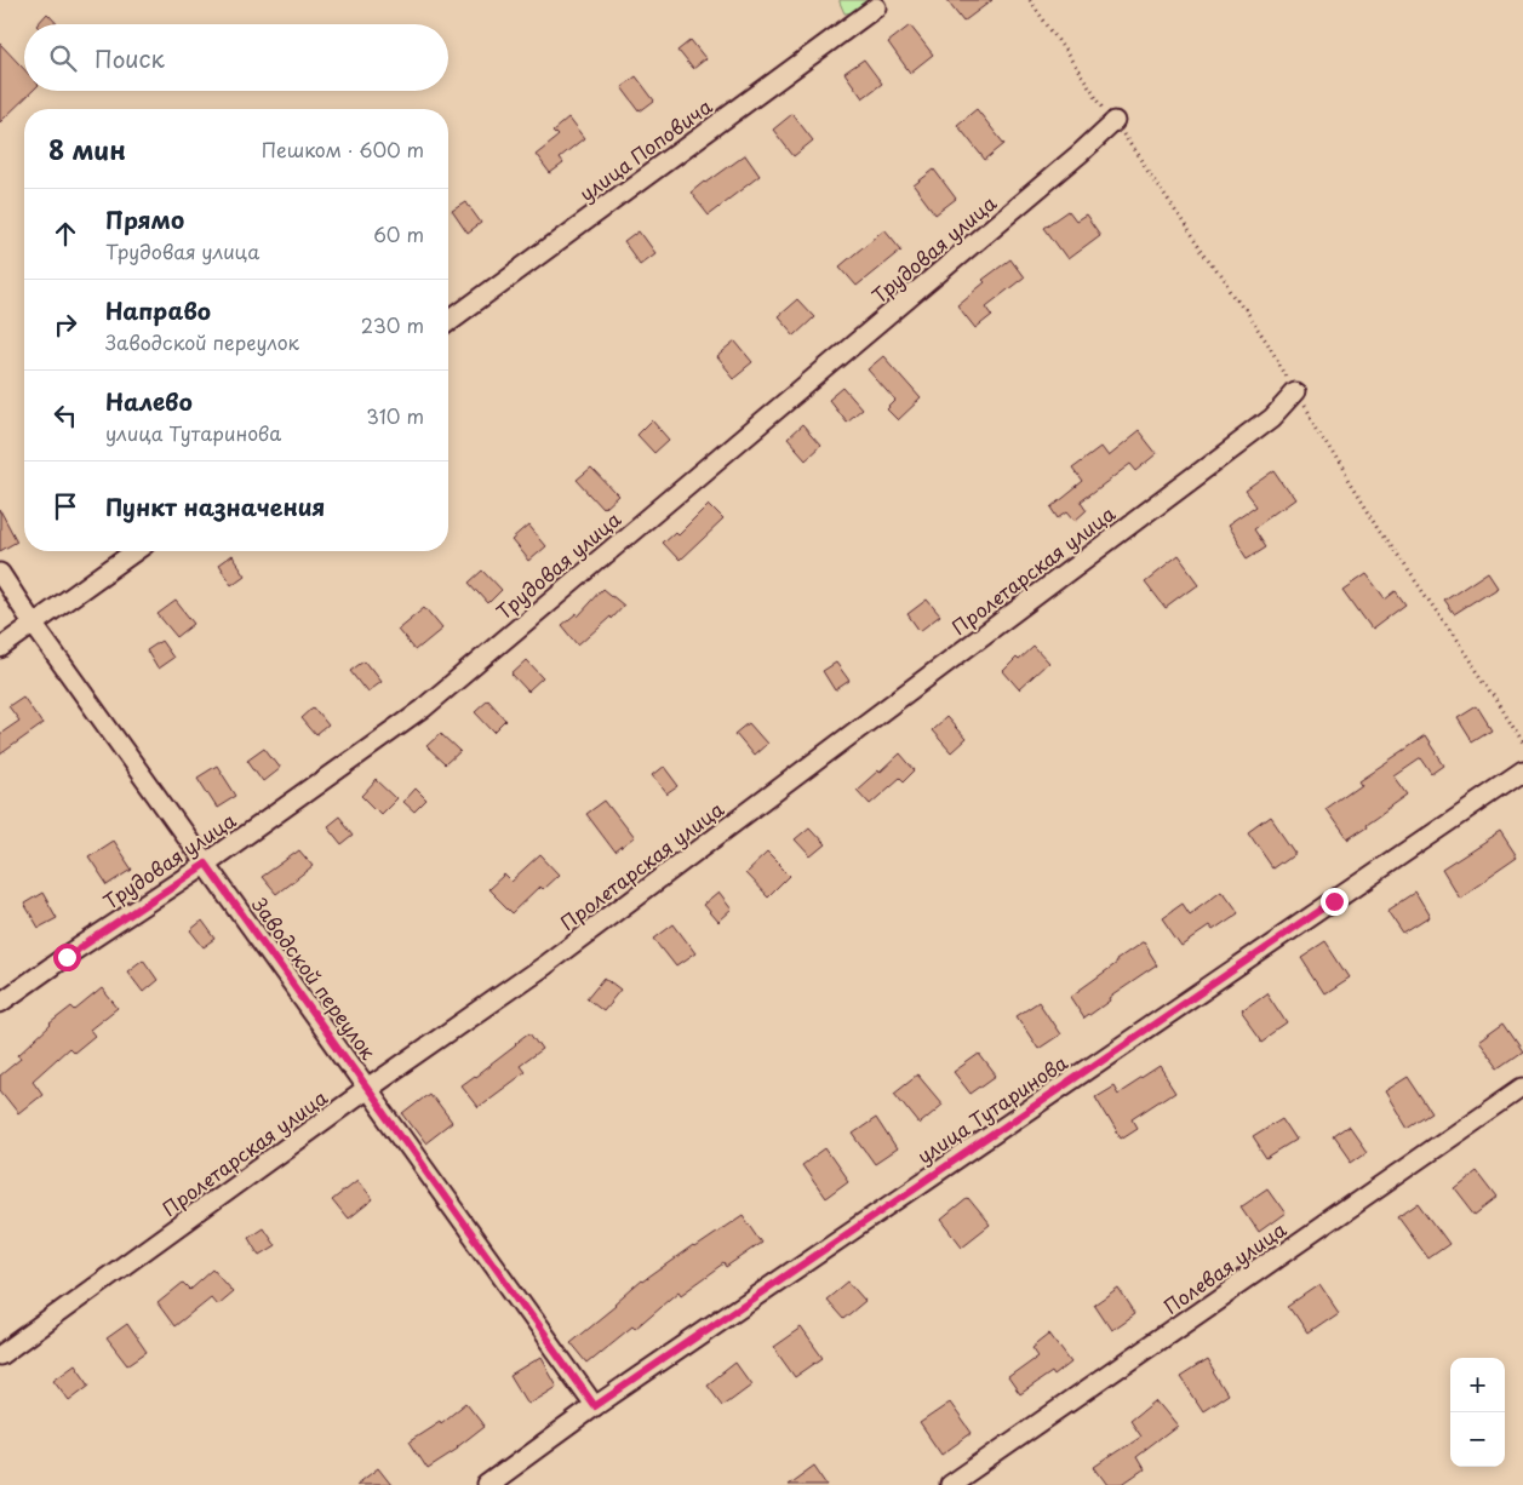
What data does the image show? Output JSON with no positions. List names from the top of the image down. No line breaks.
{"streets":{"street":["улица Поповича","Трудовая улица","Пролетарская улица","Заводской переулок","улица Тутаринова","Полевая улица"]},"crossings":[["Трудовая улица","Заводской переулок"],["Пролетарская улица","Заводской переулок"],["Заводской переулок","улица Тутаринова"]],"page":{"search":"Поиск","heading":["8 мин","Пешком · 600 m"],"list":[["Прямо","Трудовая улица","60 m"],["Направо","Заводской переулок","230 m"],["Налево","улица Тутаринова","310 m"],"Пункт назначения"],"map_buttons":["+","−"]}}
